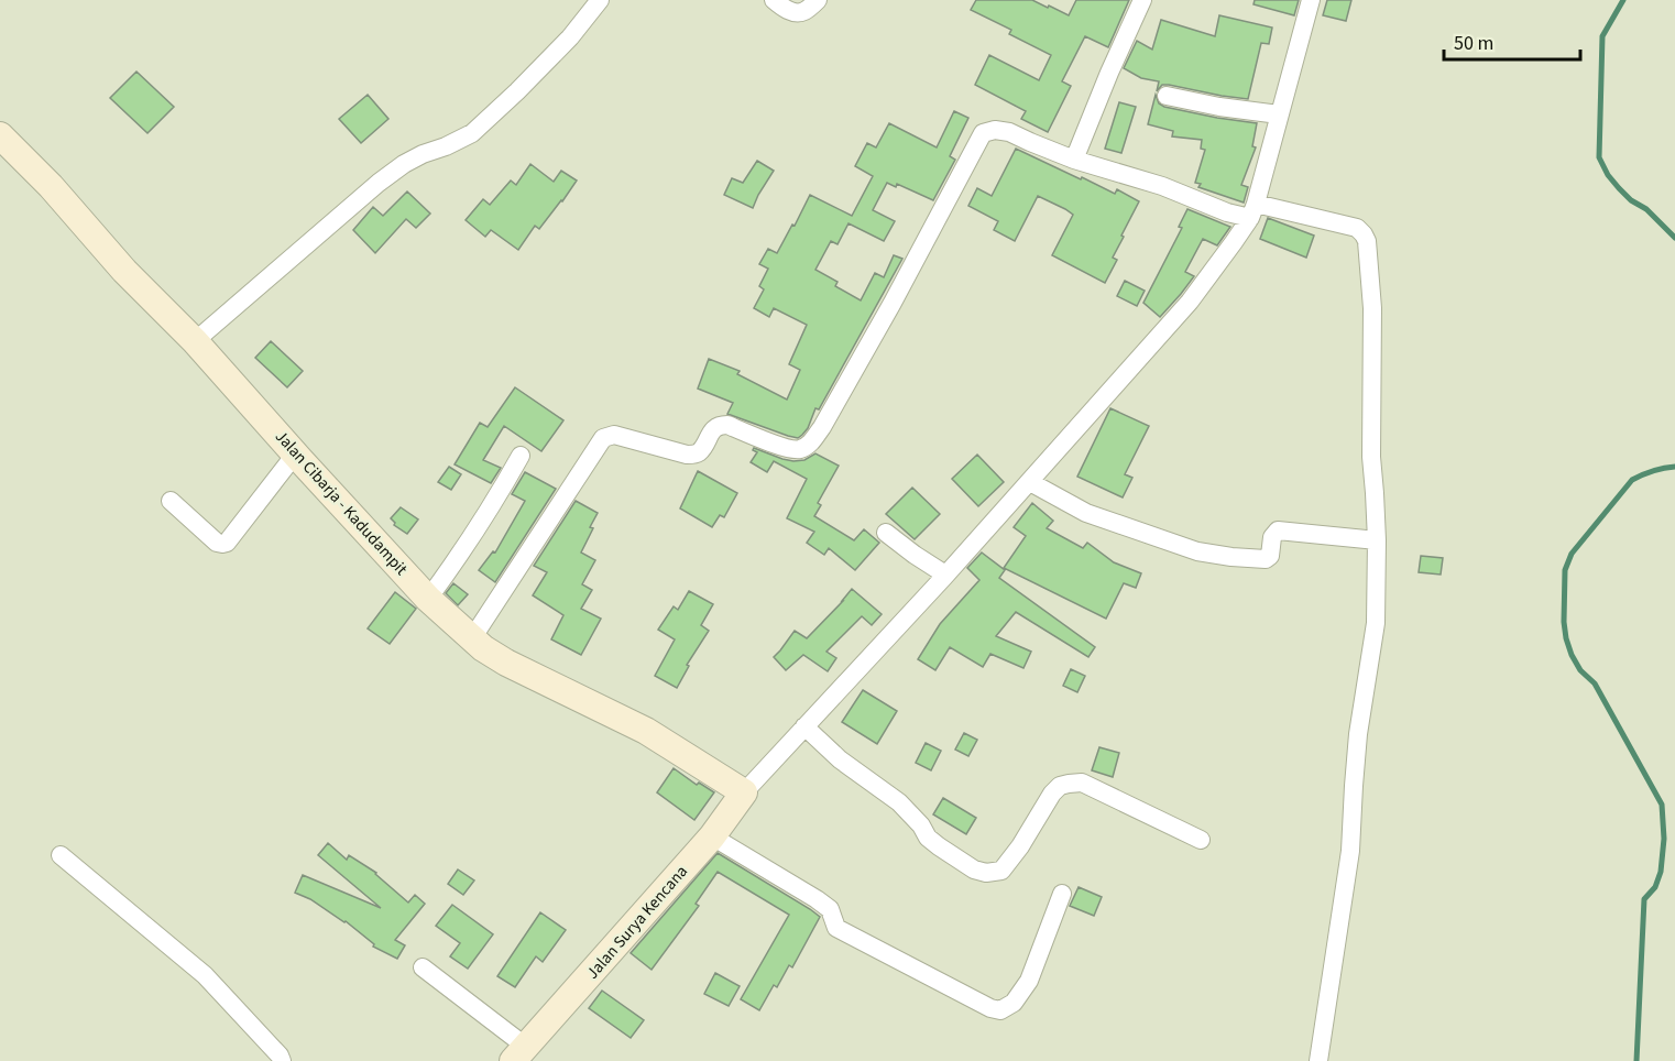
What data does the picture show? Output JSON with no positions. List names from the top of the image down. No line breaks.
{"streets":{"street":["Jalan Cibarja - Kadudampit","Jalan Surya Kencana"]},"crossings":[["Jalan Cibarja - Kadudampit","Jalan Surya Kencana"]],"scale_bar":"50 m"}
